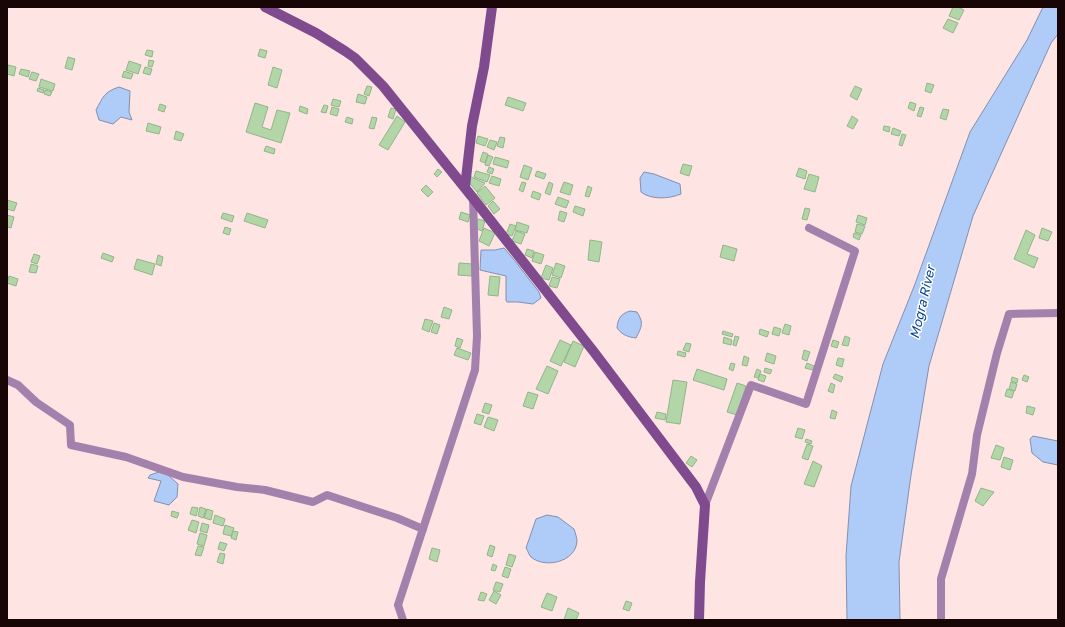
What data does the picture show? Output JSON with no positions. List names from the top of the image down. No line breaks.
{"water":["Mogra River"]}
